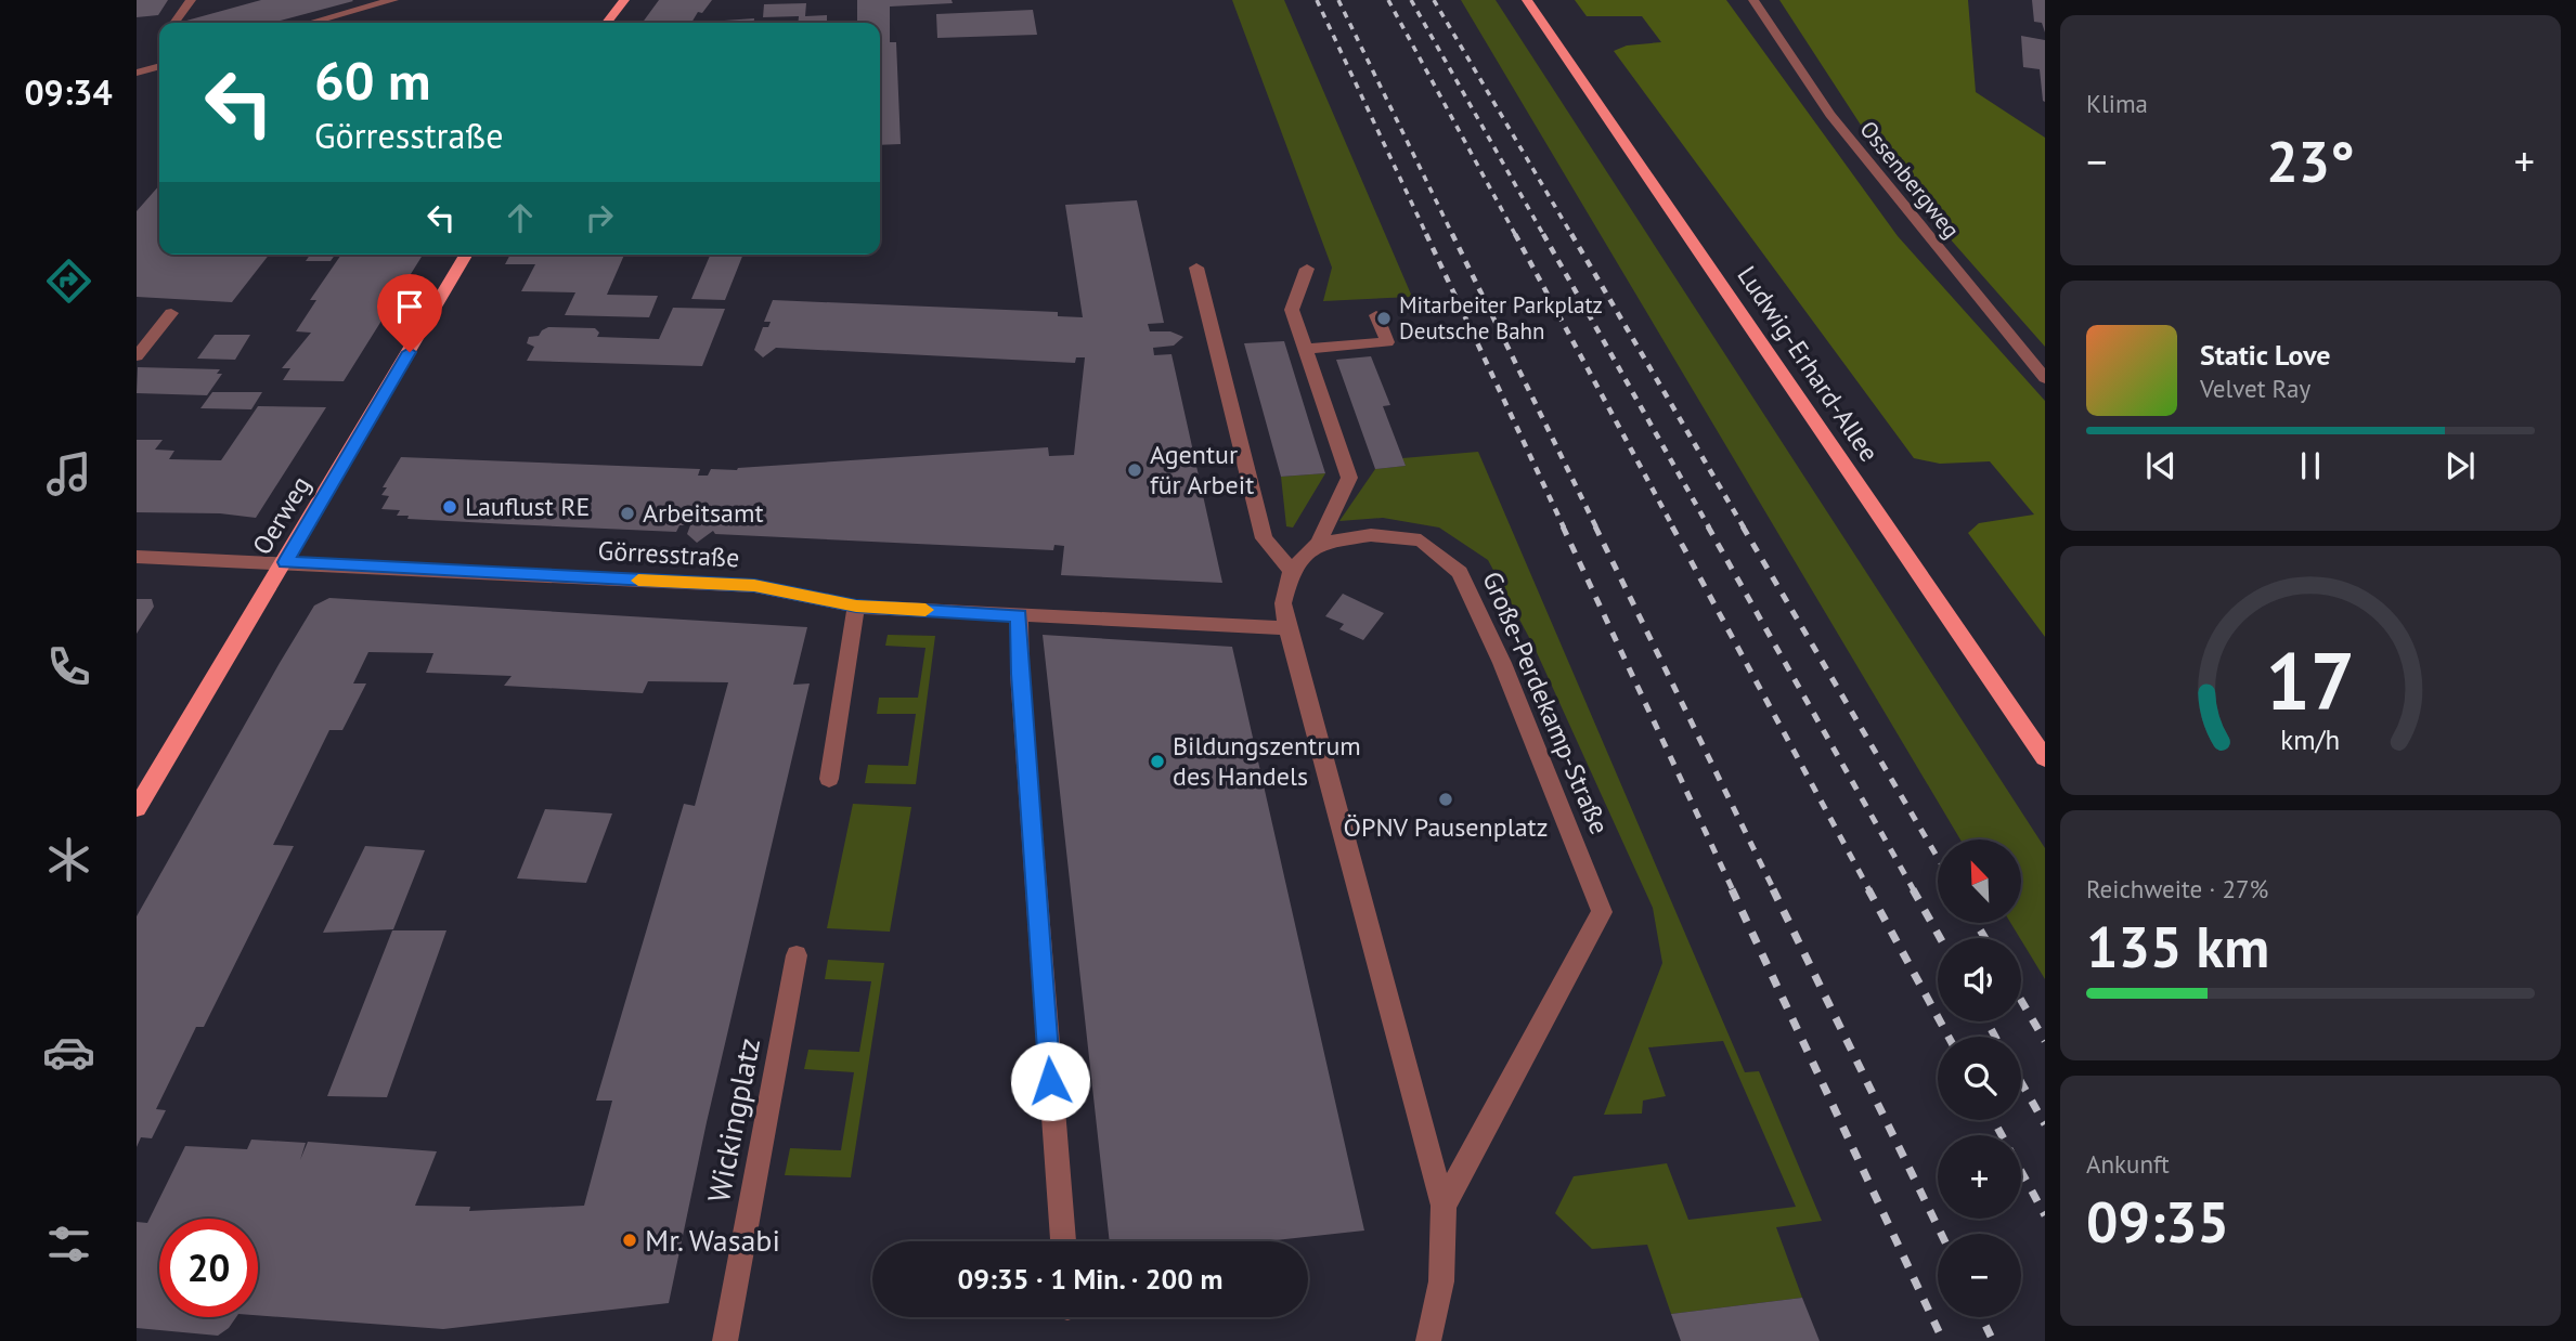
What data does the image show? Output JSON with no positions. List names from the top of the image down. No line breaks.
{"streets":{"main road":["Ludwig-Erhard-Allee","Oerweg"],"street":["Ossenbergweg","Görresstraße","Große-Perdekamp-Straße","Wickingplatz"]},"crossings":[["Oerweg","Görresstraße"],["Görresstraße","Große-Perdekamp-Straße"]],"places":["Mitarbeiter Parkplatz Deutsche Bahn","Agentur für Arbeit","Lauflust RE","Arbeitsamt","Bildungszentrum des Handels","ÖPNV Pausenplatz","Mr. Wasabi"],"north":"top left","page":{"tabs":"09:34","tile":["Klima",["Reichweite · 27%","135 km"],["Ankunft","09:35"]],"turn":["60 m","Görresstraße"],"heat":["−","23°","+"],"song":["Static Love","Velvet Ray"],"map_buttons":["+","−"],"limit":"20","trip":"09:35 · 1 Min. · 200 m","gauge":["17","km/h"]}}
